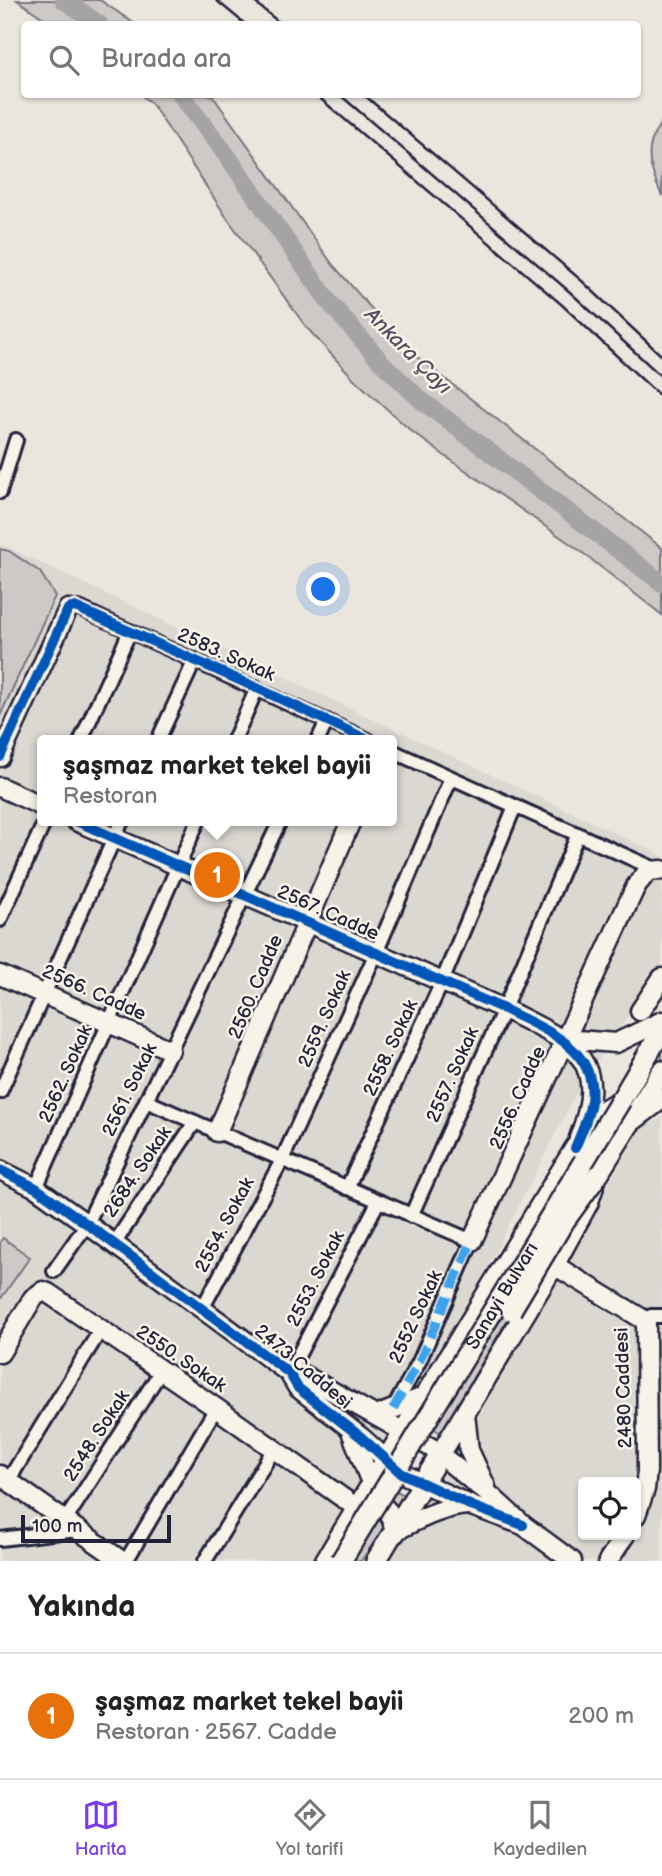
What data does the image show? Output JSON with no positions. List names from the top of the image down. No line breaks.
{"streets":{"main road":["Sanayi Bulvarı"],"street":["2583. Sokak","2567. Cadde","2560. Cadde","2566. Cadde","2559. Sokak","2558. Sokak","2562. Sokak","2557. Sokak","2561. Sokak","2556. Cadde","2684. Sokak","2554. Sokak","2553. Sokak","2552 Sokak","2550. Sokak","2473 Caddesi","2480 Caddesi","2548. Sokak"]},"crossings":[["2567. Cadde","2560. Cadde"],["2567. Cadde","2559. Sokak"],["2567. Cadde","2558. Sokak"],["2567. Cadde","2562. Sokak"],["2567. Cadde","2557. Sokak"],["2567. Cadde","2561. Sokak"],["2567. Cadde","2556. Cadde"],["2566. Cadde","2562. Sokak"],["2566. Cadde","2561. Sokak"],["2559. Sokak","2554. Sokak"],["2562. Sokak","2473 Caddesi"],["2561. Sokak","2473 Caddesi"],["2556. Cadde","2552 Sokak"],["2684. Sokak","2473 Caddesi"],["2554. Sokak","2473 Caddesi"],["2553. Sokak","2473 Caddesi"],["2550. Sokak","2548. Sokak"]],"water":["Ankara Çayı"],"scale_bar":"100 m","page":{"search":"Burada ara","popup":["şaşmaz market tekel bayii","Restoran"],"pins":"1","scale":"100 m","heading":"Yakında","list":[{"mark":"1","name":"şaşmaz market tekel bayii","note":"Restoran · 2567. Cadde","value":"200 m"}],"nav":["Harita","Yol tarifi","Kaydedilen"]}}
